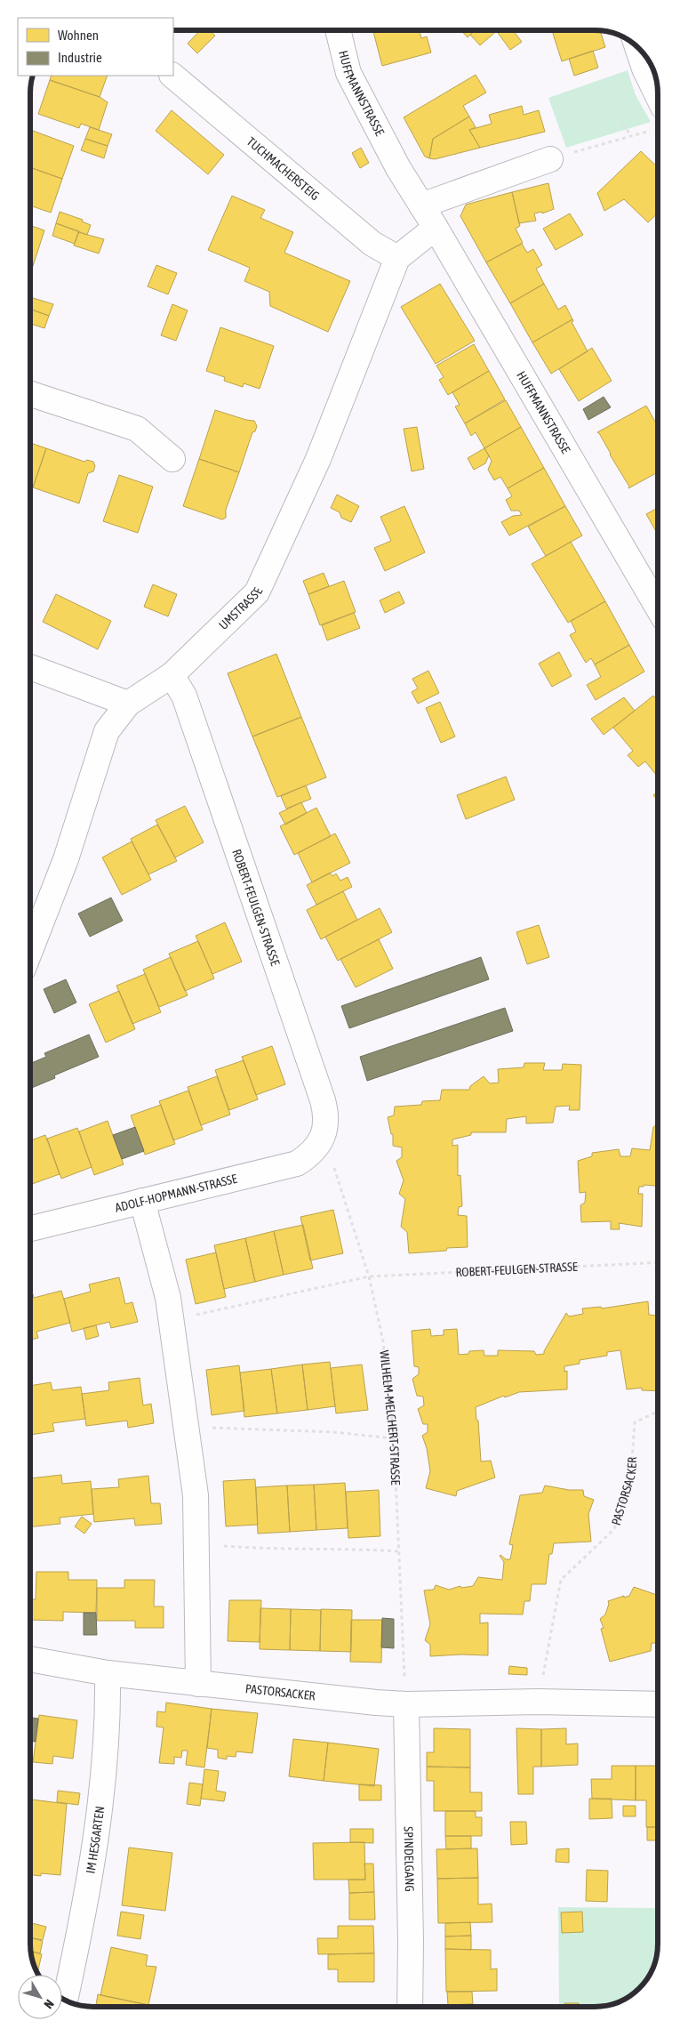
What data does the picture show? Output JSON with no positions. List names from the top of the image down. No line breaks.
{"streets":{"street":["HUFFMANNSTRASSE","TUCHMACHERSTEIG","UMSTRASSE","ROBERT-FEULGEN-STRASSE","ADOLF-HOPMANN-STRASSE","PASTORSACKER","IM HESGARTEN","SPINDELGANG"],"path":["WILHELM-MELCHERT-STRASSE"]},"crossings":[["TUCHMACHERSTEIG","UMSTRASSE"],["UMSTRASSE","ROBERT-FEULGEN-STRASSE"],["ROBERT-FEULGEN-STRASSE","ADOLF-HOPMANN-STRASSE"],["ROBERT-FEULGEN-STRASSE","WILHELM-MELCHERT-STRASSE"],["ADOLF-HOPMANN-STRASSE","WILHELM-MELCHERT-STRASSE"],["WILHELM-MELCHERT-STRASSE","PASTORSACKER"],["WILHELM-MELCHERT-STRASSE","SPINDELGANG"],["PASTORSACKER","IM HESGARTEN"],["PASTORSACKER","SPINDELGANG"]],"legend":["Wohnen","Industrie"],"north":"bottom right"}
